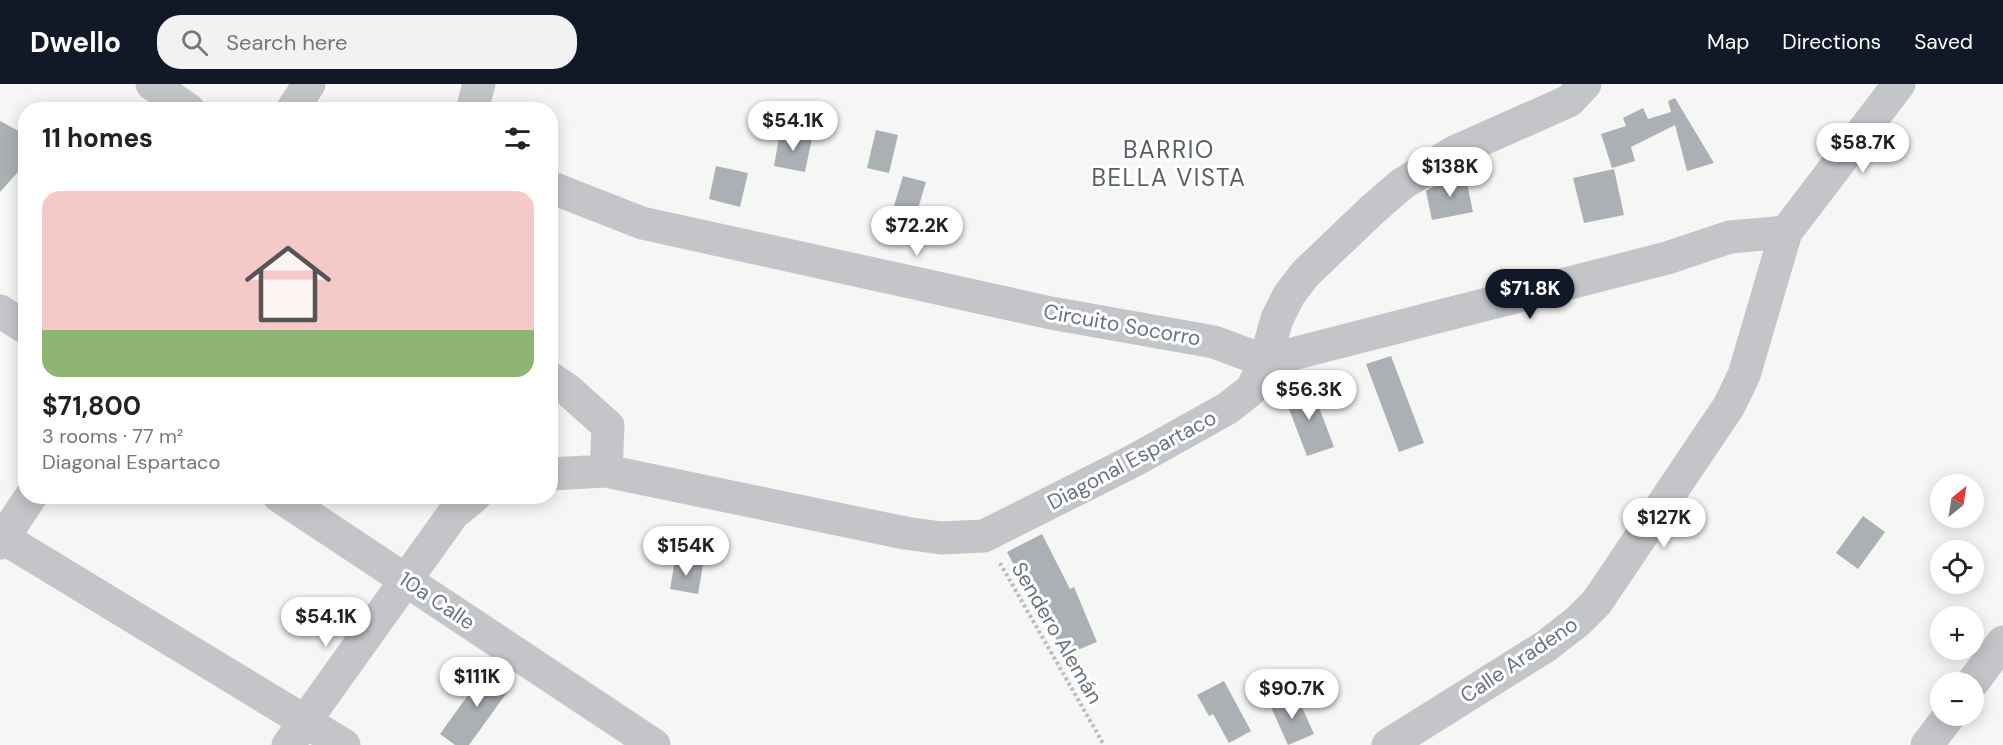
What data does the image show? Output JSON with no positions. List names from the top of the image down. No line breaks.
{"streets":{"street":["Circuito Socorro","Diagonal Espartaco","10a Calle","Calle Aradeno"],"path":["Sendero Alemán"]},"crossings":[["Circuito Socorro","Diagonal Espartaco"],["Diagonal Espartaco","Sendero Alemán"]],"districts":["BARRIO BELLA VISTA"],"north":"top right","page":{"header":"Dwello","search":"Search here","nav":["Map","Directions","Saved"],"price":["$54.1K","$58.7K","$138K","$72.2K","$71.8K","$56.3K","$127K","$154K","$54.1K","$111K","$90.7K"],"heading":"11 homes","list":[{"name":"$71,800","note":"3 rooms · 77 m² · Diagonal Espartaco"}],"map_buttons":["+","−"]}}
